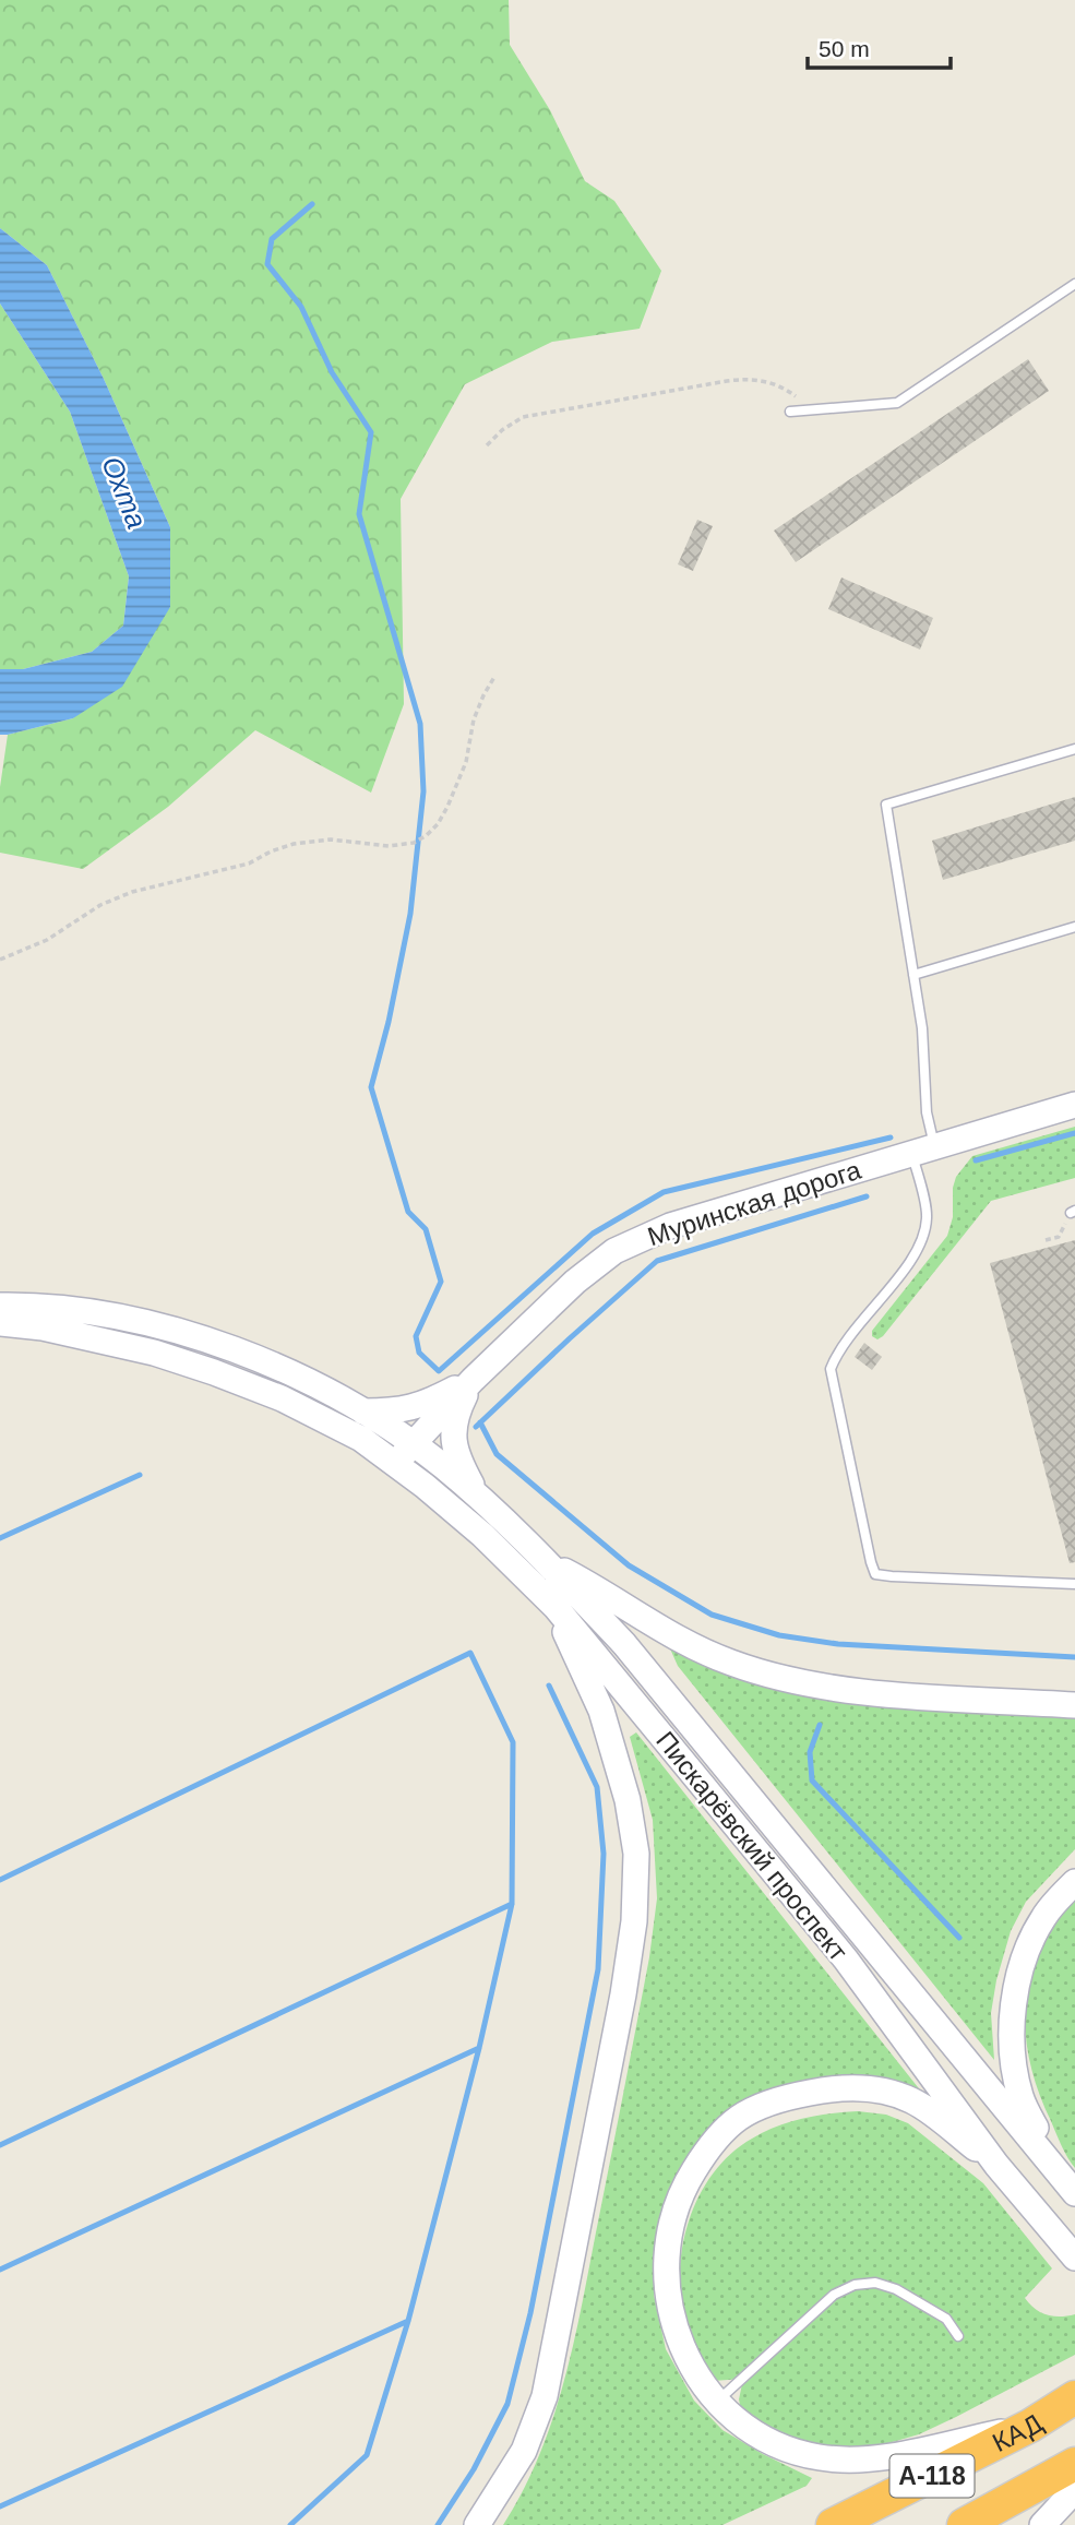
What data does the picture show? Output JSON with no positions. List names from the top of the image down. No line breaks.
{"streets":{"highway":["КАД","А-118"],"street":["Муринская дорога","Пискарёвский проспект"]},"crossings":[["Муринская дорога","Пискарёвский проспект"]],"water":["Охта"],"scale_bar":"50 m"}
